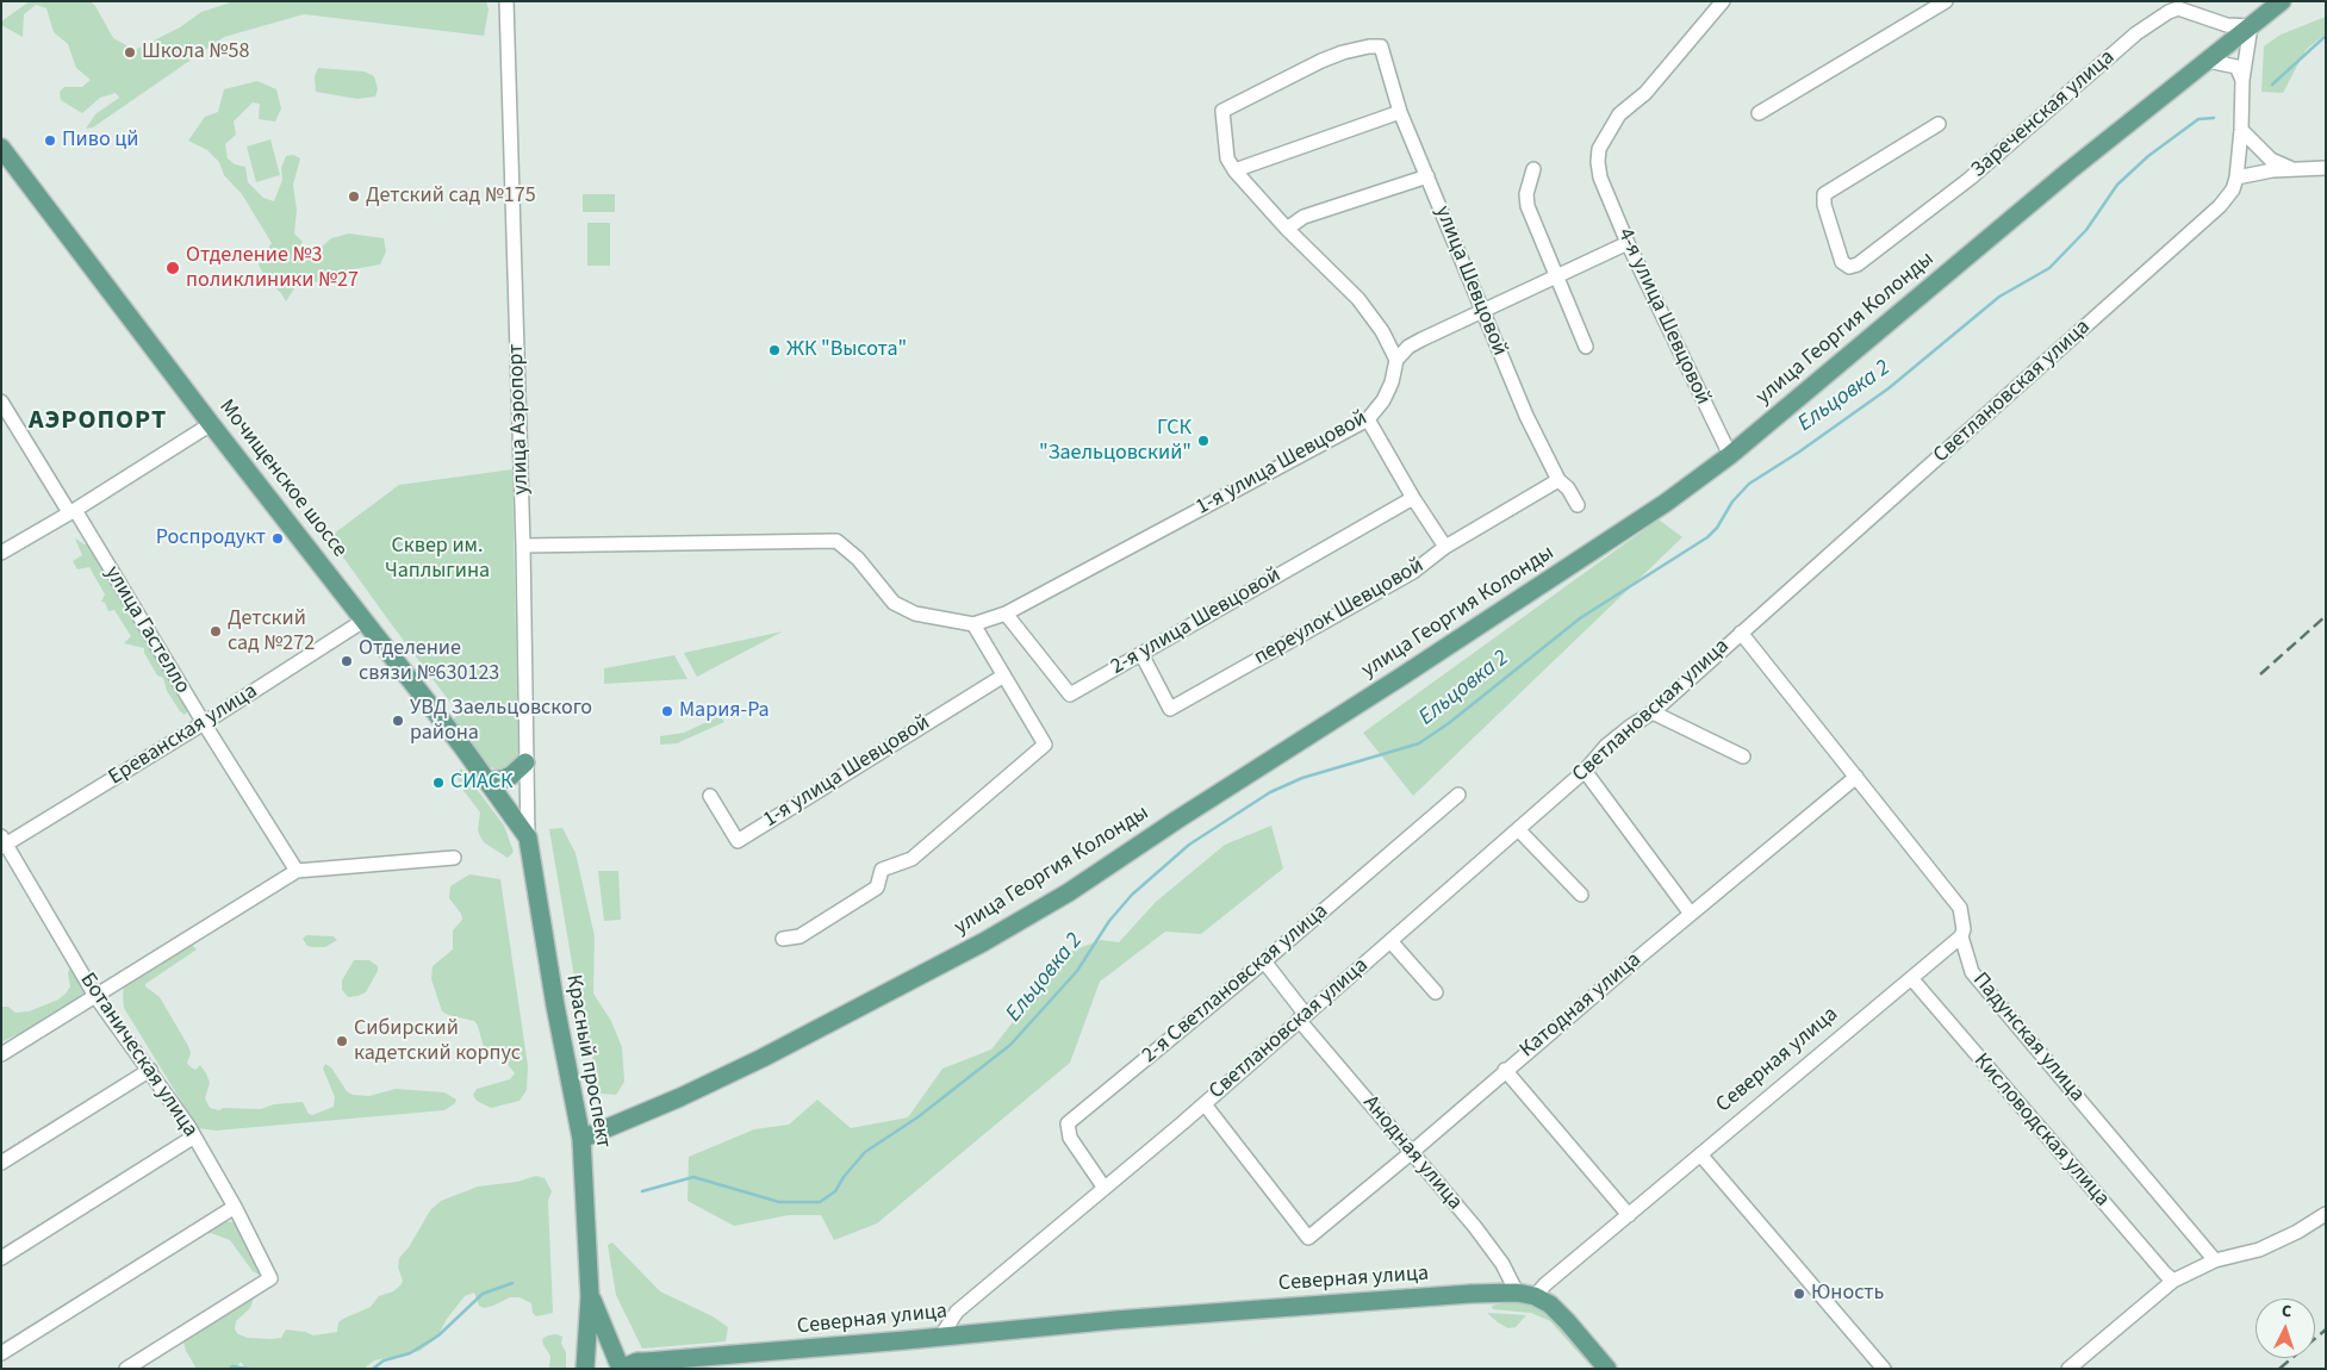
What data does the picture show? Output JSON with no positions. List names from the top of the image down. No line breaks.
{"streets":{"main road":["улица Георгия Колонды","Мочищенское шоссе","Северная улица","Красный проспект"],"street":["Зареченская улица","улица Шевцовой","4-я улица Шевцовой","Светлановская улица","улица Аэропорт","1-я улица Шевцовой","переулок Шевцовой","2-я улица Шевцовой","улица Гастелло","Ереванская улица","2-я Светлановская улица","Катодная улица","Падунская улица","Ботаническая улица","Кисловодская улица","Анодная улица"]},"crossings":[["Зареченская улица","улица Георгия Колонды"],["Зареченская улица","Светлановская улица"],["улица Шевцовой","переулок Шевцовой"],["4-я улица Шевцовой","улица Георгия Колонды"],["улица Георгия Колонды","Светлановская улица"],["улица Георгия Колонды","Красный проспект"],["Светлановская улица","2-я Светлановская улица"],["Светлановская улица","Катодная улица"],["Светлановская улица","Падунская улица"],["Светлановская улица","Северная улица"],["Светлановская улица","Анодная улица"],["улица Аэропорт","Мочищенское шоссе"],["улица Аэропорт","Красный проспект"],["1-я улица Шевцовой","2-я улица Шевцовой"],["Мочищенское шоссе","Ереванская улица"],["Мочищенское шоссе","Красный проспект"],["переулок Шевцовой","2-я улица Шевцовой"],["улица Гастелло","Ереванская улица"],["Ереванская улица","Ботаническая улица"],["2-я Светлановская улица","Анодная улица"],["Катодная улица","Падунская улица"],["Катодная улица","Анодная улица"],["Падунская улица","Северная улица"],["Северная улица","Красный проспект"],["Северная улица","Кисловодская улица"],["Северная улица","Анодная улица"]],"districts":["АЭРОПОРТ"],"water":["Ельцовка 2"],"parks":["Сквер им. Чаплыгина"],"places":["Школа №58","Пиво цй","Детский сад №175","Отделение №3 поликлиники №27","ЖК \"Высота\"","ГСК \"Заельцовский\"","Роспродукт","Детский сад №272","Отделение связи №630123","Мария-Ра","УВД Заельцовского района","СИАСК","Сибирский кадетский корпус","Юность"],"north":"top"}
